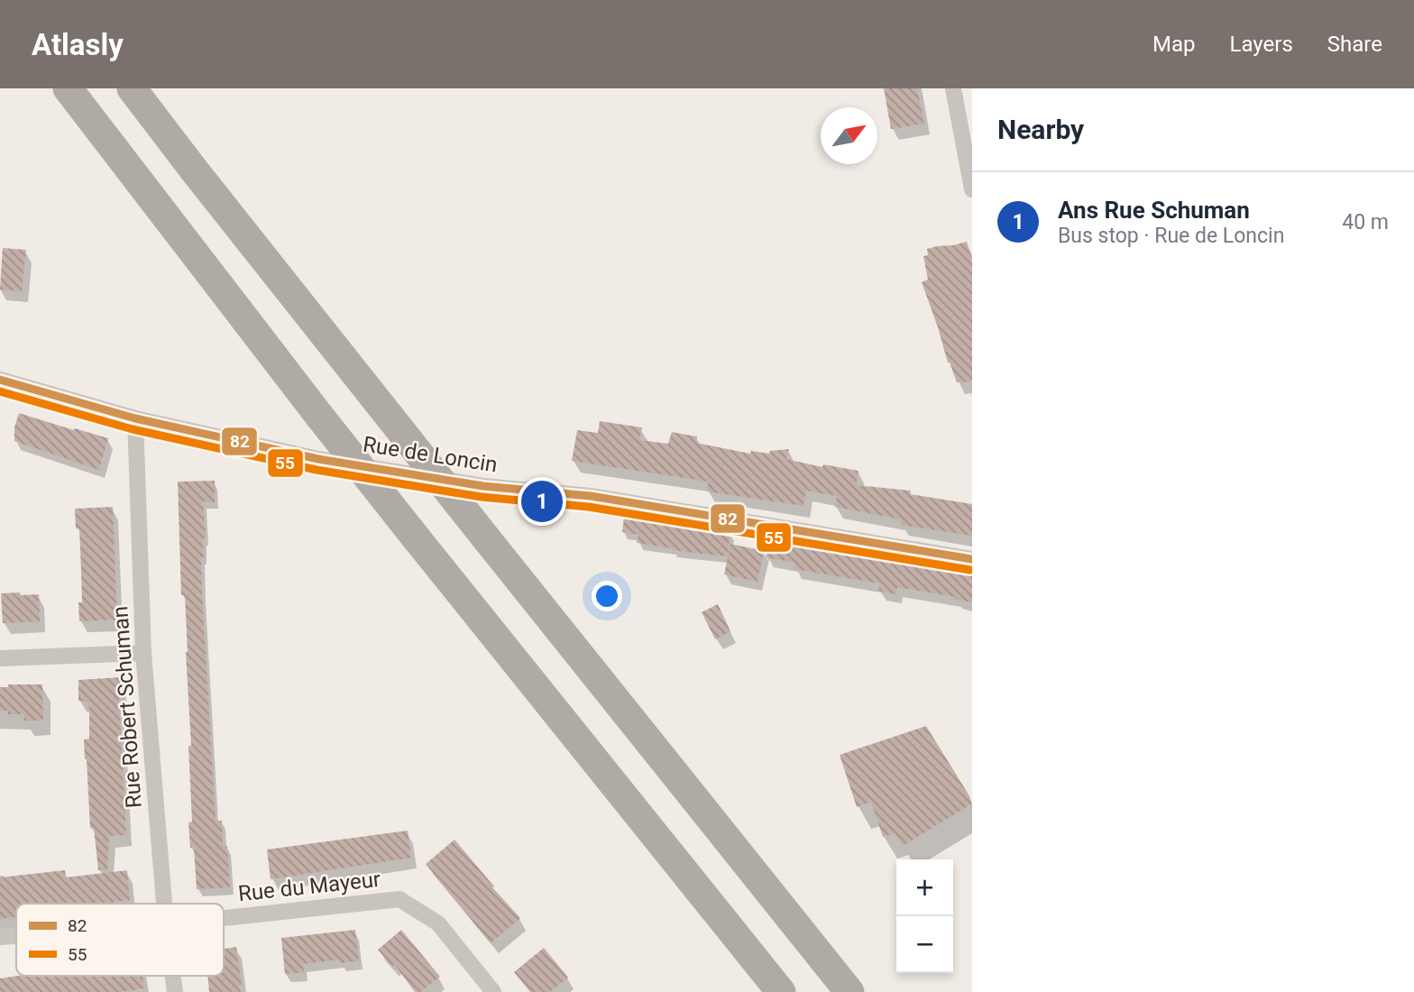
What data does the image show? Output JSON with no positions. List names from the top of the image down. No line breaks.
{"streets":{"street":["Rue de Loncin","Rue Robert Schuman","Rue du Mayeur"]},"crossings":[["Rue de Loncin","Rue Robert Schuman"]],"lines":["transit line 82","transit line 55"],"legend":["82","55"],"north":"top right","page":{"header":"Atlasly","nav":["Map","Layers","Share"],"heading":"Nearby","list":[{"mark":"1","name":"Ans Rue Schuman","note":"Bus stop · Rue de Loncin","value":"40 m"}],"pins":"1","map_buttons":["+","−"]}}
